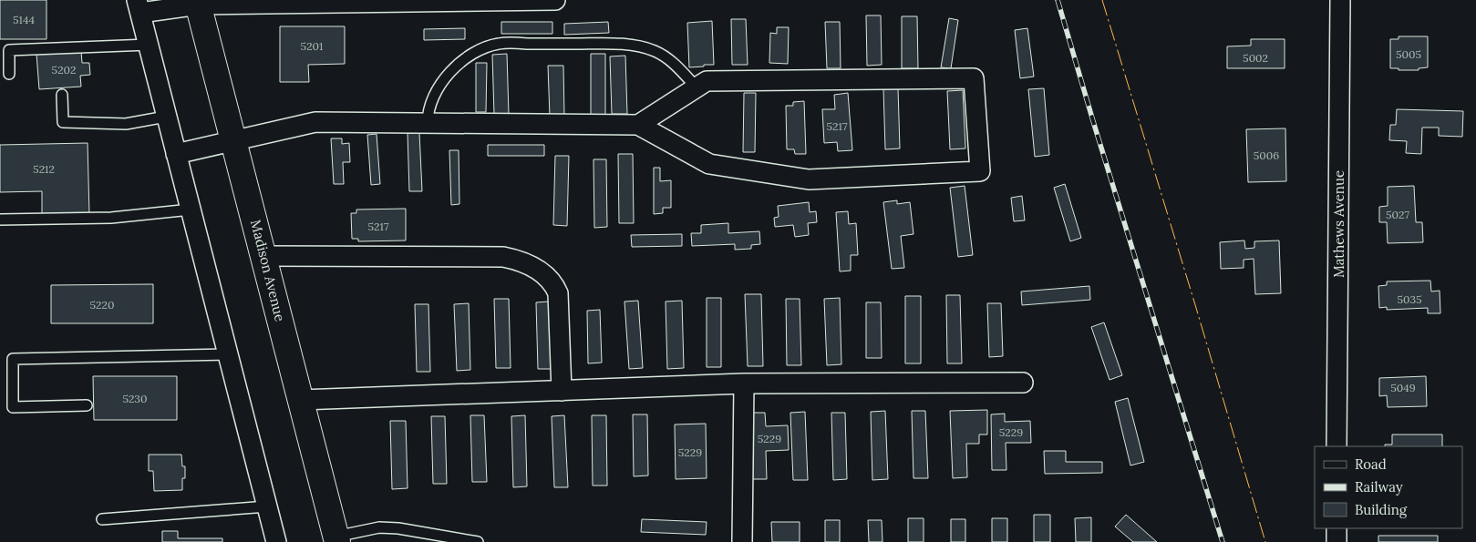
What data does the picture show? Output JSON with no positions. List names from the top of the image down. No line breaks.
{"streets":{"main road":["Madison Avenue"],"street":["Mathews Avenue"]},"house_numbers":["5144","5201","5005","5002","5202","5217","5006","5212","5027","5217","5035","5220","5049","5230","5229","5229","5229"],"legend":["Road","Railway","Building"]}
